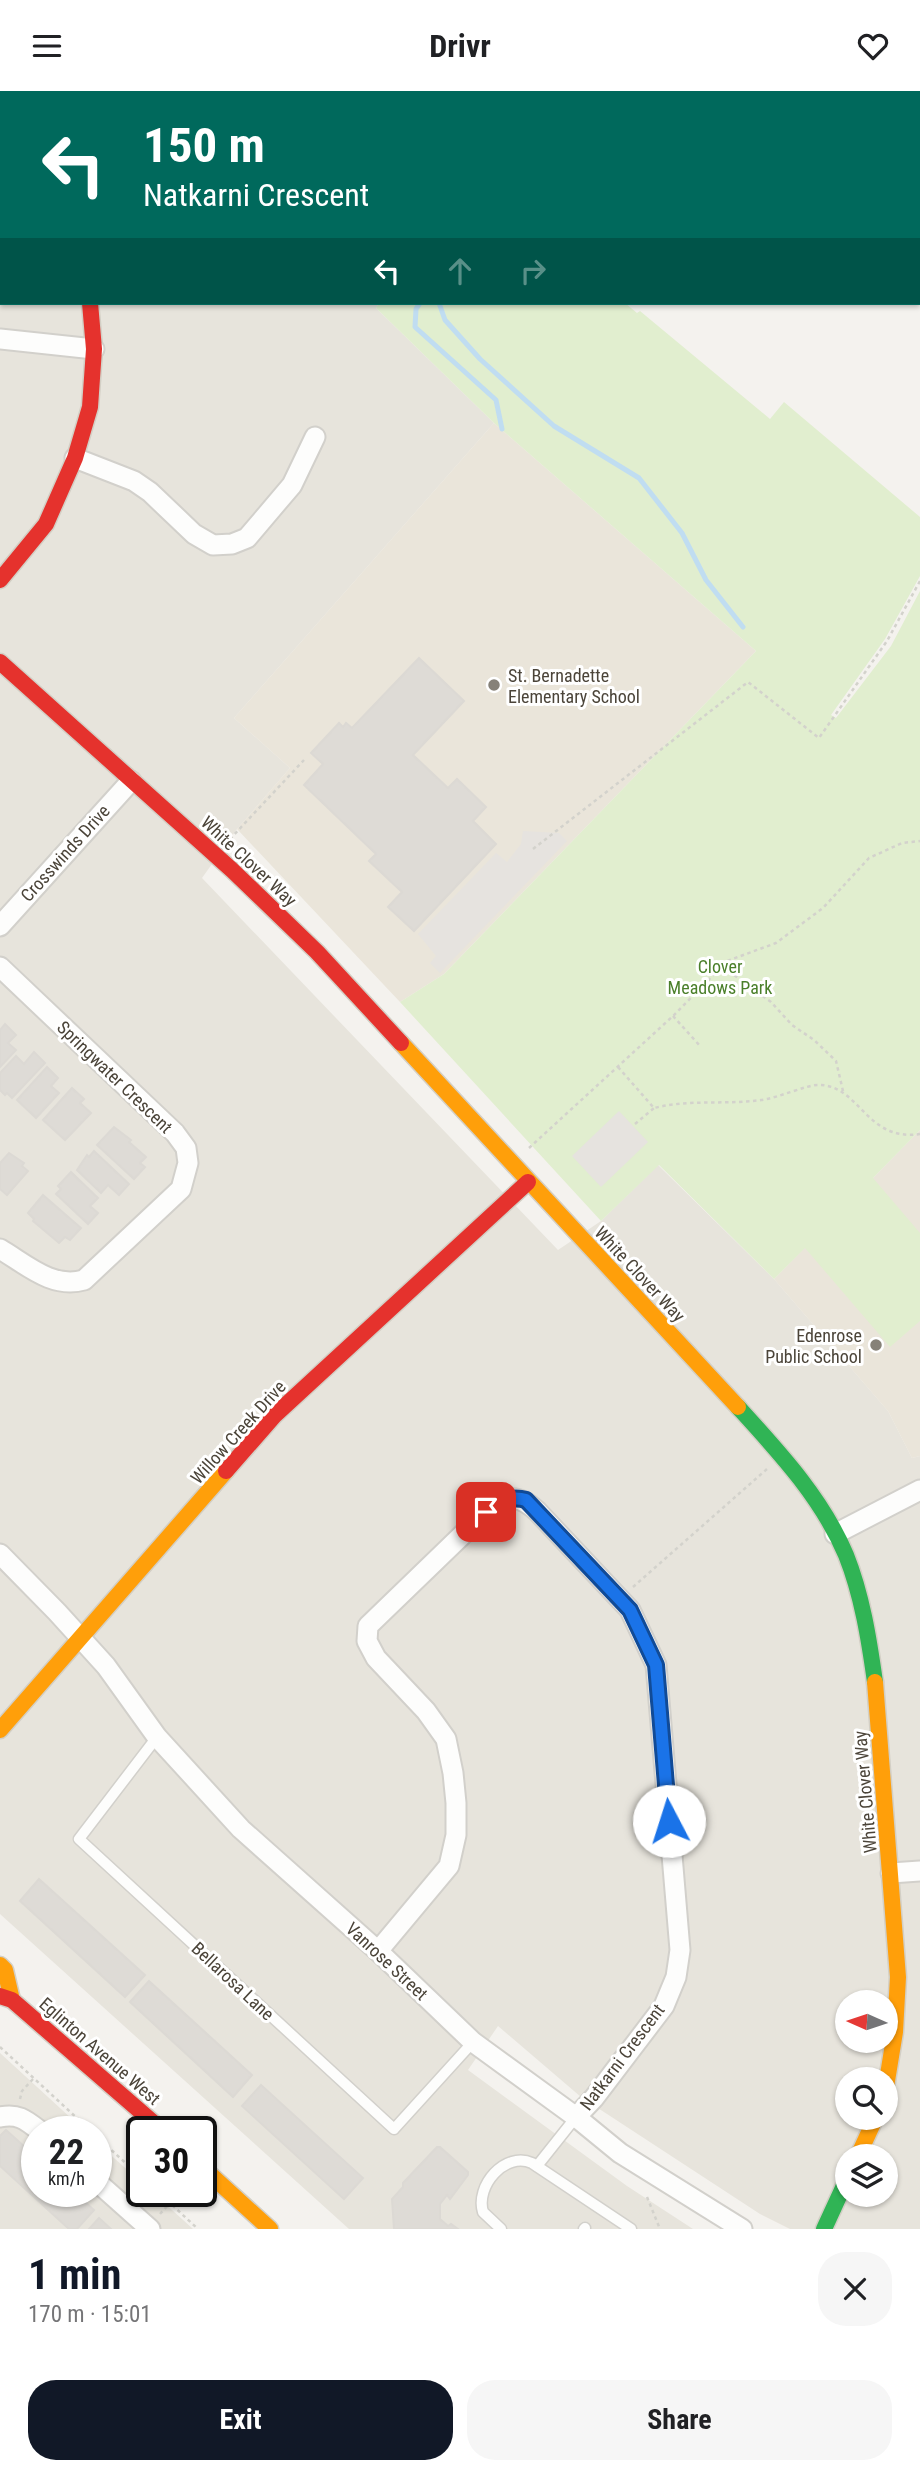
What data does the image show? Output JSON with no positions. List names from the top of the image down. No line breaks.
{"streets":{"street":["Crosswinds Drive","White Clover Way","Springwater Crescent","Willow Creek Drive","Vanrose Street","Eglinton Avenue West","Natkarni Crescent"],"lane":["Bellarosa Lane"]},"crossings":[["Crosswinds Drive","White Clover Way"],["White Clover Way","Willow Creek Drive"],["Willow Creek Drive","Vanrose Street"],["Vanrose Street","Bellarosa Lane"],["Vanrose Street","Natkarni Crescent"]],"parks":["Clover Meadows Park"],"places":["St. Bernadette Elementary School","Edenrose Public School"],"north":"left","page":{"header":"Drivr","turn":["150 m","Natkarni Crescent"],"speed":"22 km/h","limit":"30","heading":["1 min","170 m · 15:01"],"buttons":["Exit","Share"]}}
